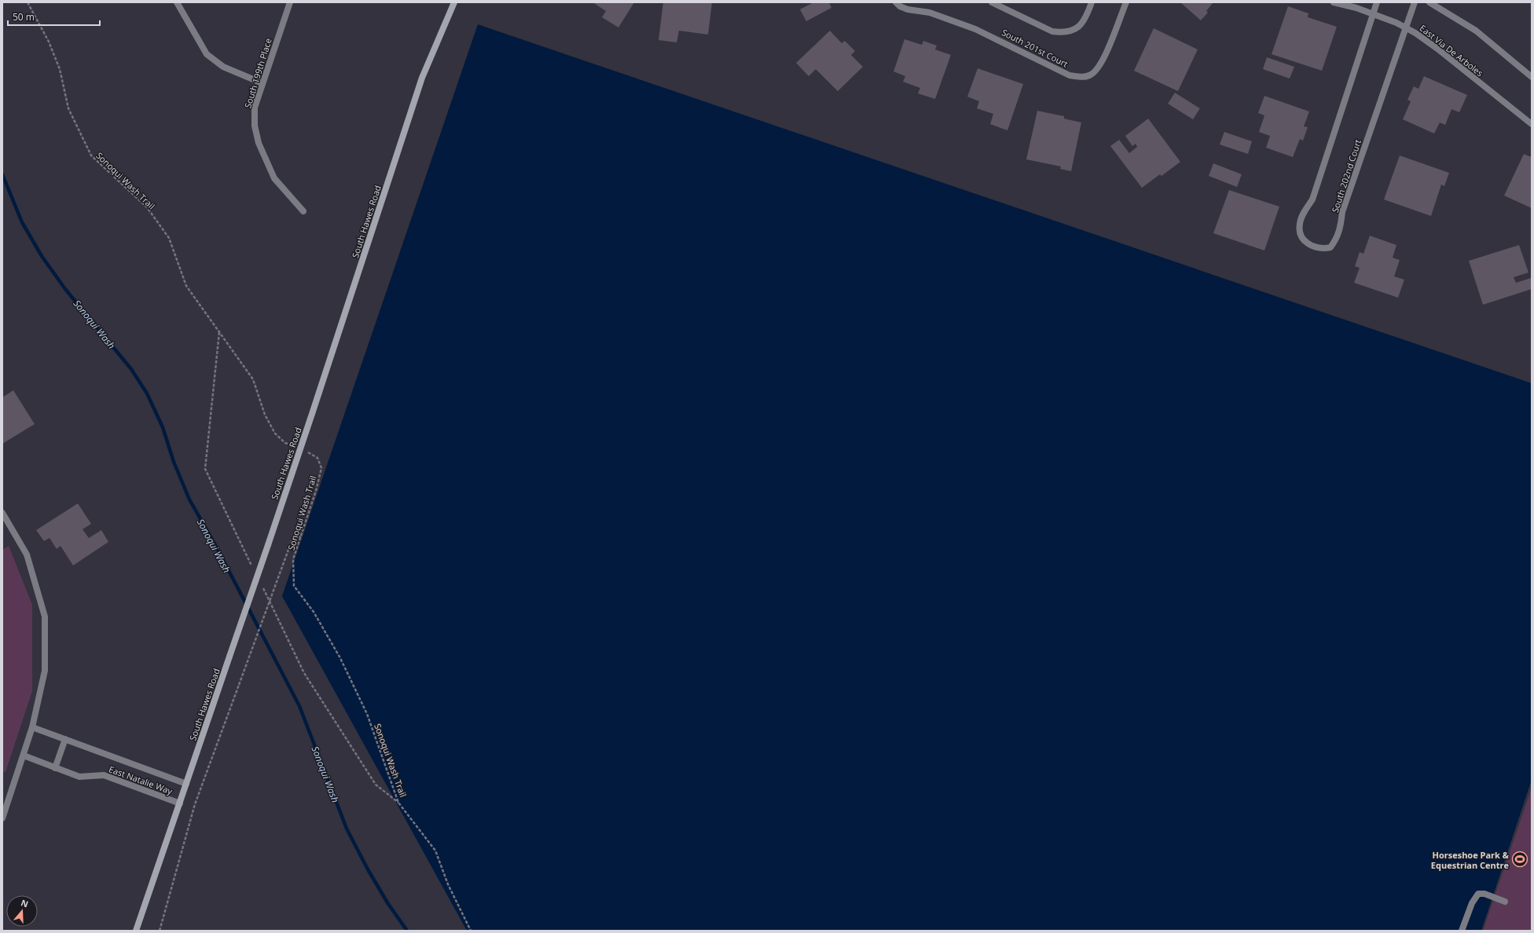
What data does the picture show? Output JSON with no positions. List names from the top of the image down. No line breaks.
{"streets":{"main road":["South Hawes Road"],"street":["South 201st Court","East Via De Arboles","South 199th Place","South 202nd Court","East Natalie Way"],"path":["Sonoqui Wash Trail"]},"crossings":[["East Via De Arboles","South 202nd Court"],["Sonoqui Wash Trail","South Hawes Road"],["South Hawes Road","East Natalie Way"]],"water":["Sonoqui Wash"],"places":{"sports":["Horseshoe Park & Equestrian Centre"]},"scale_bar":"50 m","north":"top"}
